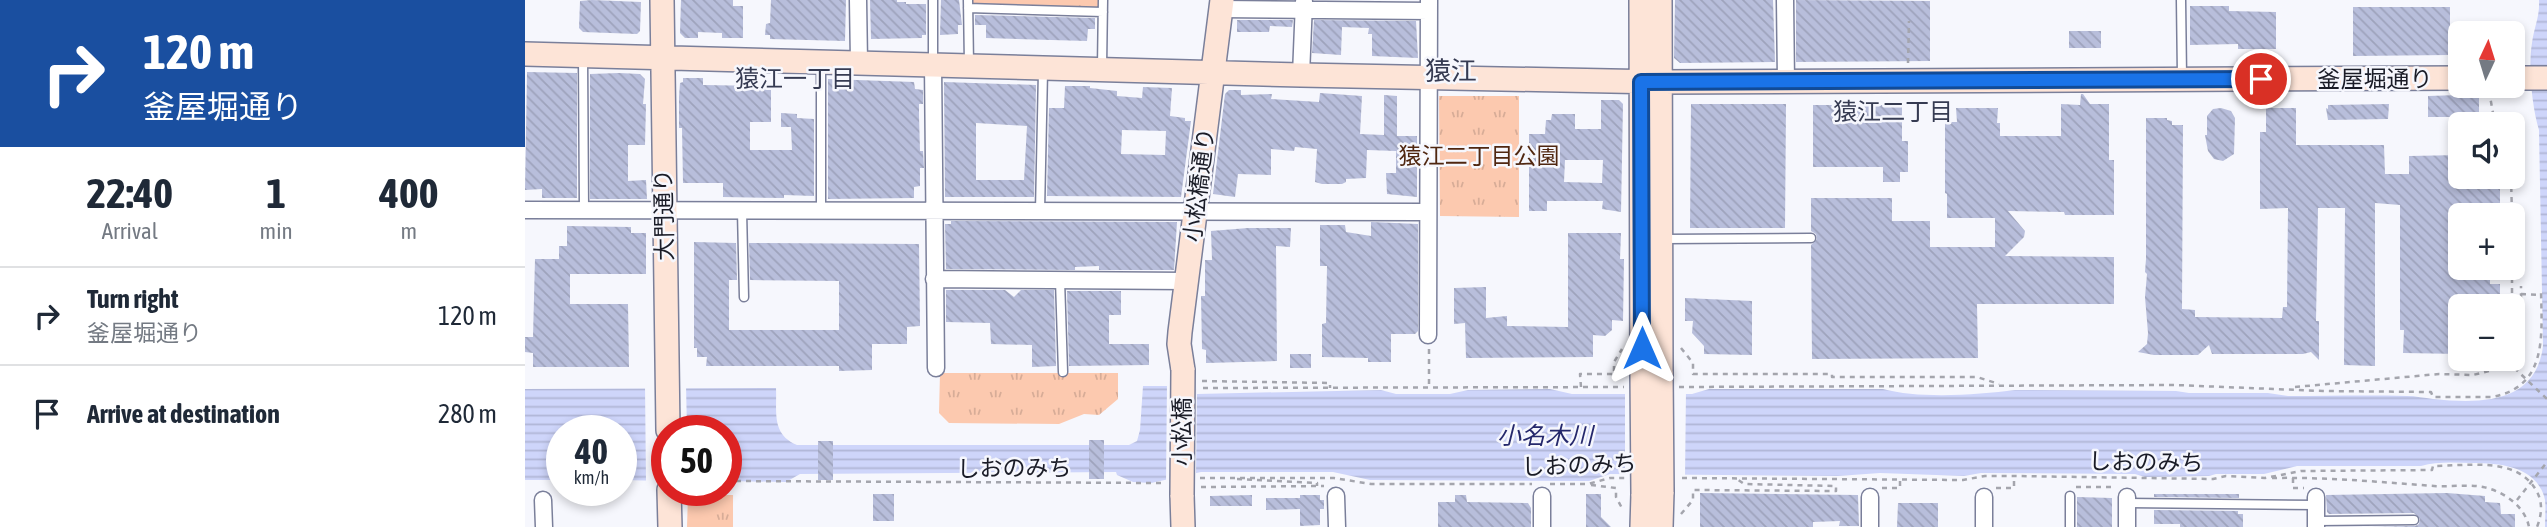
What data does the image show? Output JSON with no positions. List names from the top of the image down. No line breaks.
{"streets":{"street":["釜屋堀通り","小松橋通り","大門通り","小松橋"],"path":["しおのみち"]},"crossings":[["釜屋堀通り","小松橋通り"],["釜屋堀通り","大門通り"],["小松橋通り","小松橋"],["小松橋","しおのみち"]],"districts":["猿江","猿江一丁目","猿江二丁目"],"water":["小名木川"],"parks":["猿江二丁目公園"],"north":"top","page":{"turn":["120 m","釜屋堀通り"],"map_buttons":["+","−"],"eta":["22:40","Arrival","1","min","400","m"],"list":[{"name":"Turn right","note":"釜屋堀通り","value":"120 m"},{"name":"Arrive at destination","value":"280 m"}],"speed":"40 km/h","limit":"50"}}
